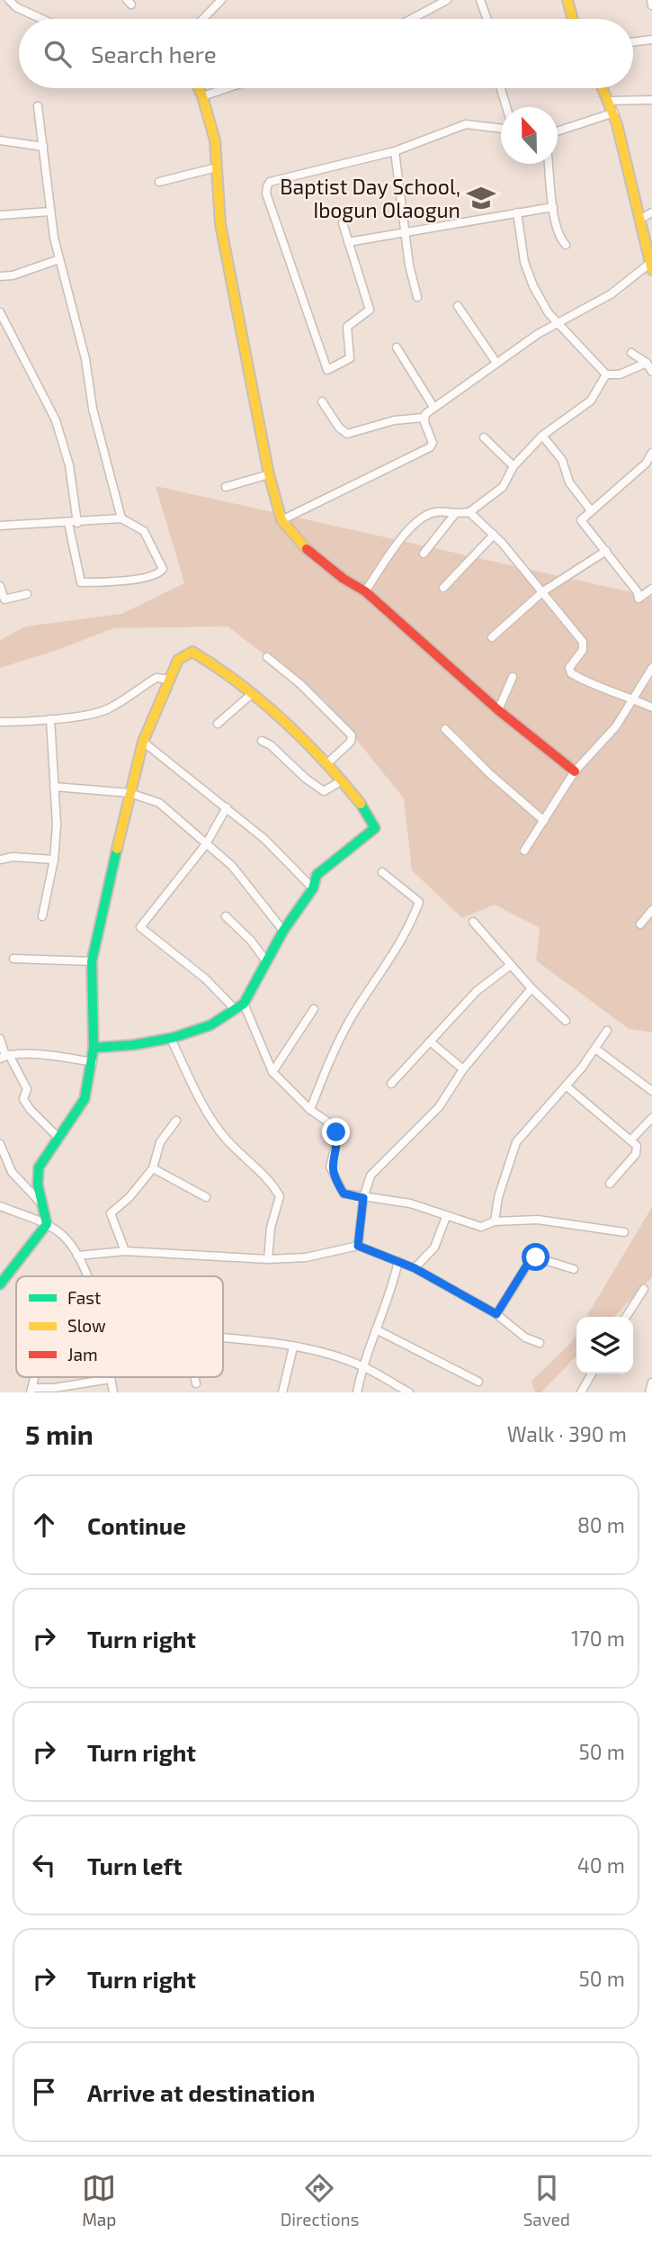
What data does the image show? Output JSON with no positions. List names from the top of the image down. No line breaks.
{"places":{"school or university":["Baptist Day School, Ibogun Olaogun"]},"legend":["Fast","Slow","Jam"],"north":"top","page":{"search":"Search here","heading":["5 min","Walk · 390 m"],"list":[["Continue","80 m"],["Turn right","170 m"],["Turn right","50 m"],["Turn left","40 m"],["Turn right","50 m"],"Arrive at destination"],"nav":["Map","Directions","Saved"]}}
